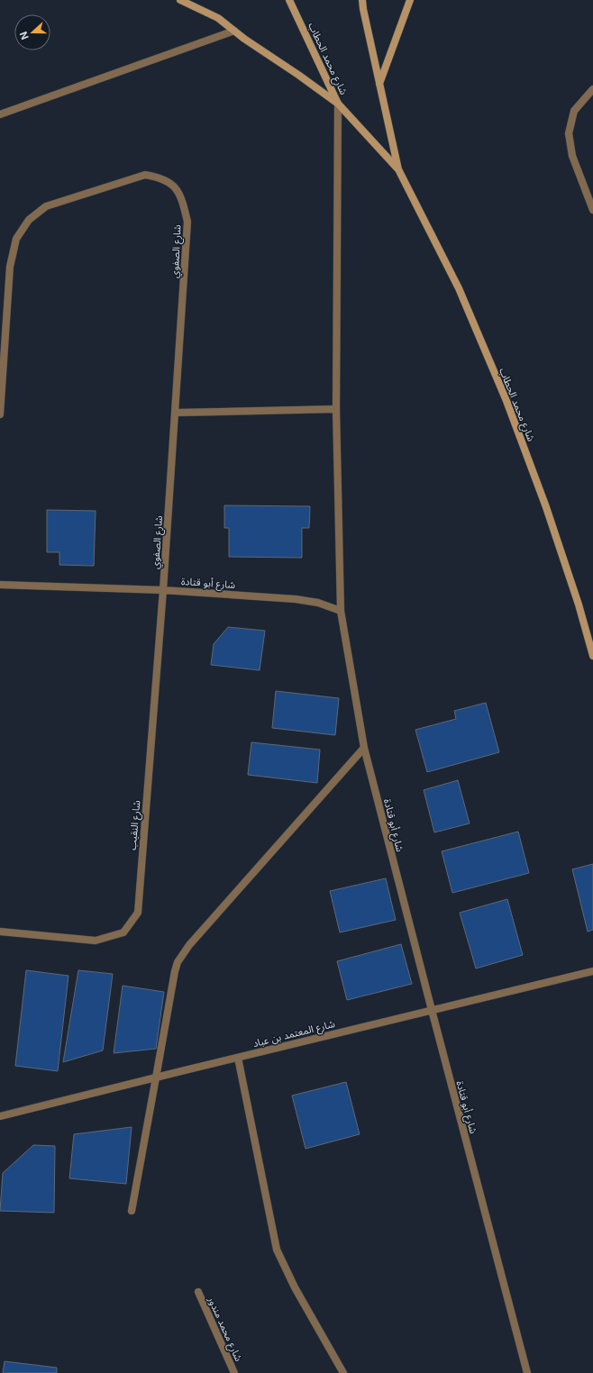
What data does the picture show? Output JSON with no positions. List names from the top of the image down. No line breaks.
{"streets":{"street":["شارع محمد الحطاب","شارع الصفوي","شارع أبو قتادة","شارع النقيب","شارع المعتمد بن عباد","شارع محمد مندور"]},"crossings":[["شارع الصفوي","شارع أبو قتادة"],["شارع الصفوي","شارع النقيب"],["شارع أبو قتادة","شارع النقيب"],["شارع أبو قتادة","شارع المعتمد بن عباد"]],"north":"left"}
